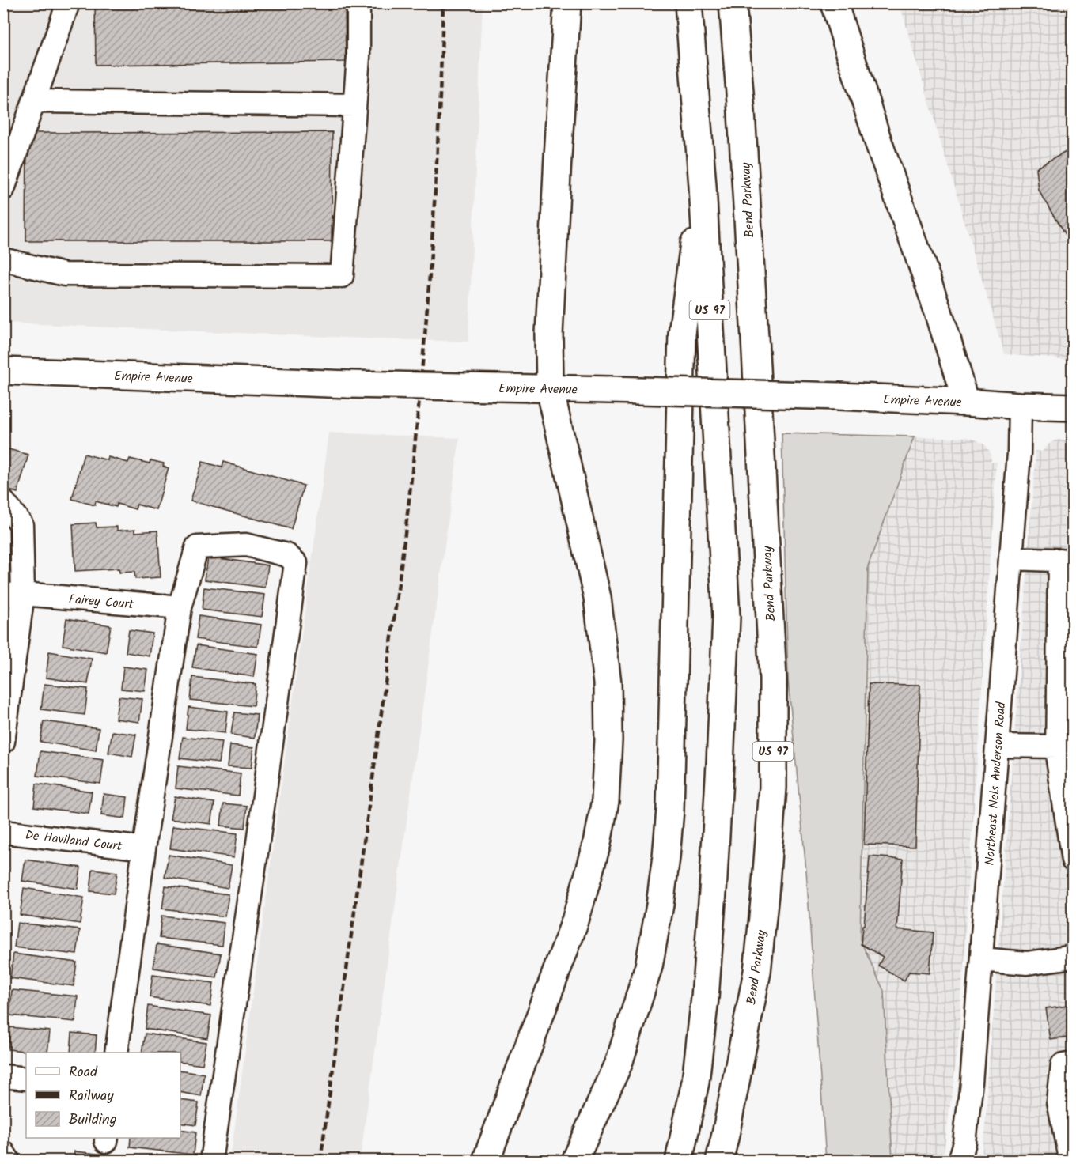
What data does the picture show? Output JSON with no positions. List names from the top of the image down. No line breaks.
{"streets":{"highway":["Bend Parkway","US 97","Empire Avenue"],"street":["Fairey Court","Northeast Nels Anderson Road","De Haviland Court"]},"crossings":[["Empire Avenue","Northeast Nels Anderson Road"]],"legend":["Road","Railway","Building"]}
